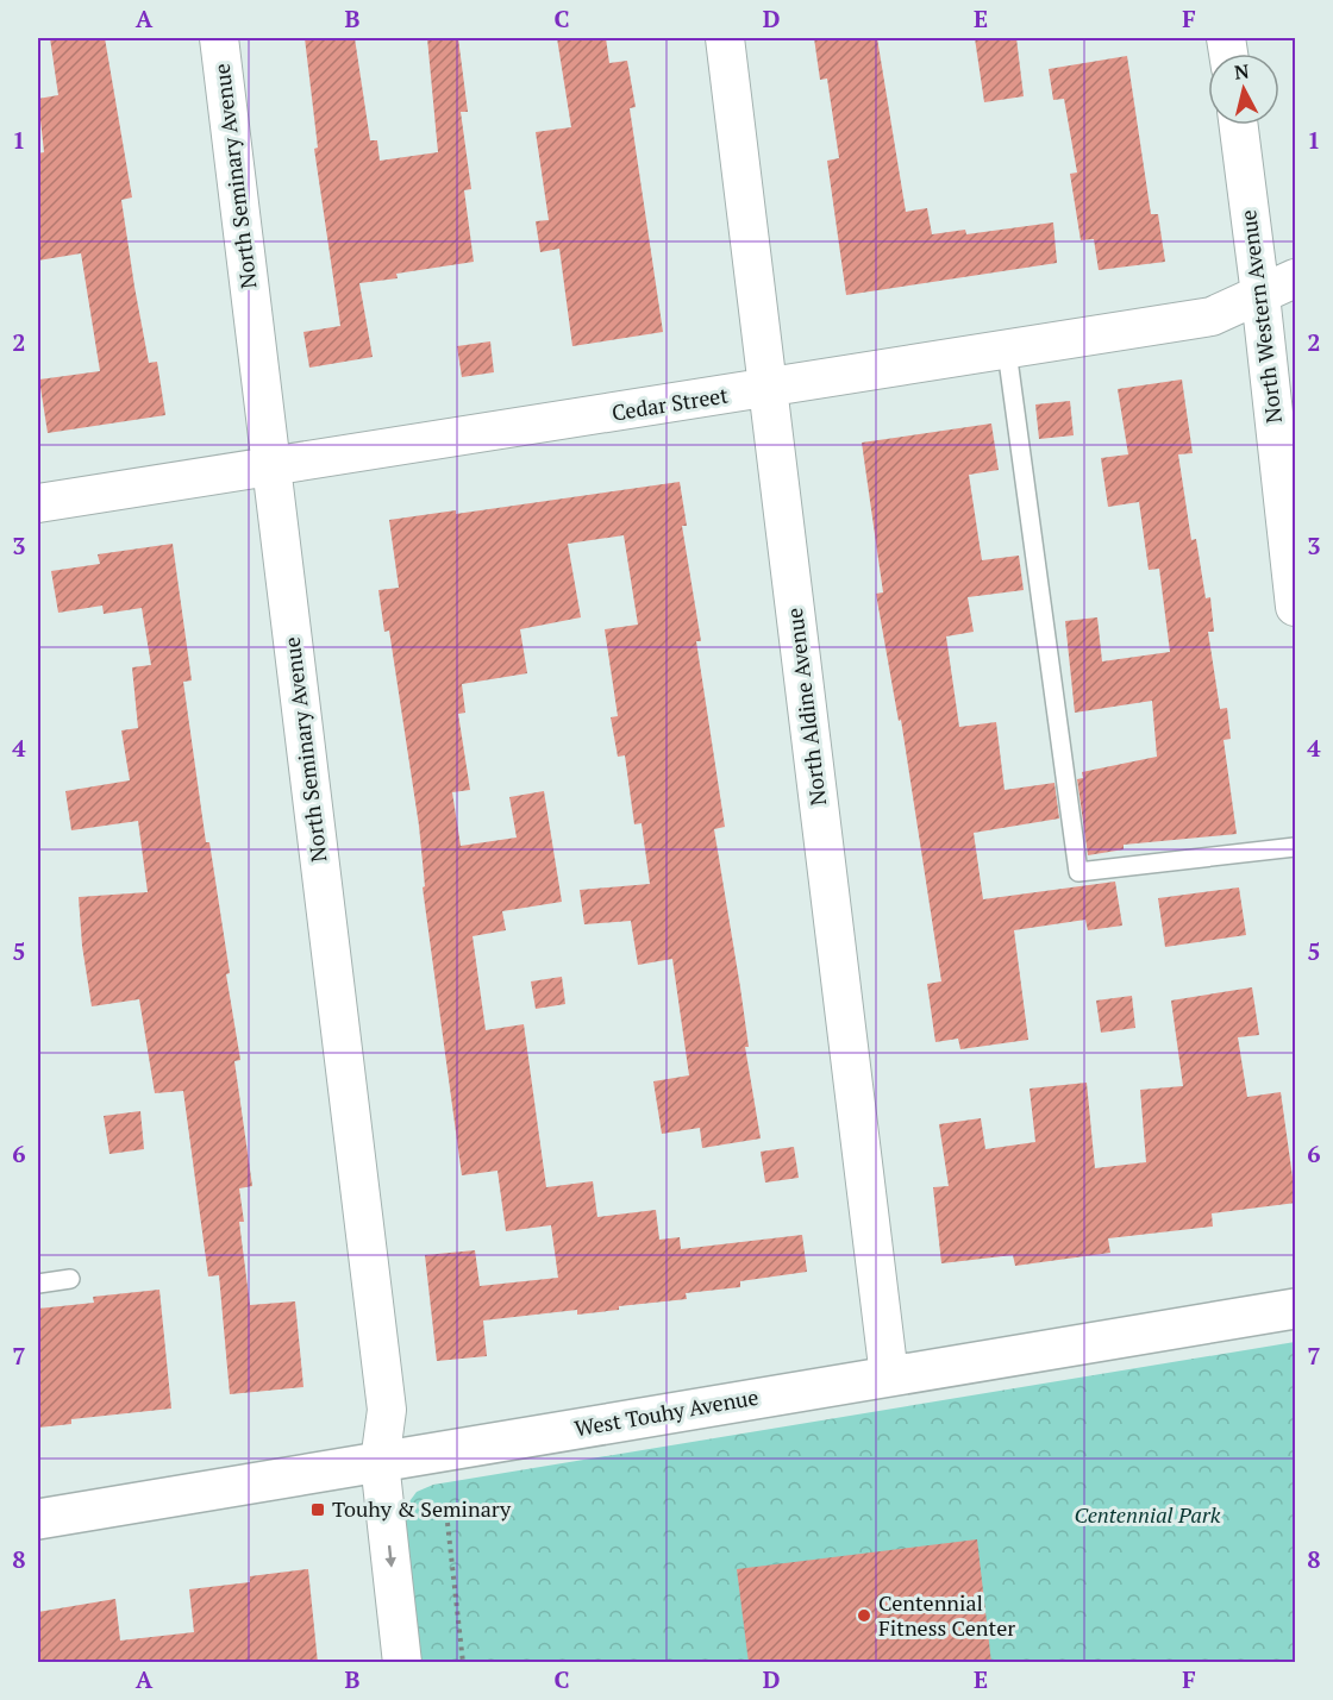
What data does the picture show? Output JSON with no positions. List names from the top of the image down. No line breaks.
{"streets":{"main road":["West Touhy Avenue"],"street":["North Seminary Avenue","North Western Avenue","Cedar Street","North Aldine Avenue"]},"crossings":[["North Seminary Avenue","Cedar Street"],["North Seminary Avenue","West Touhy Avenue"],["North Western Avenue","Cedar Street"],["Cedar Street","North Aldine Avenue"],["North Aldine Avenue","West Touhy Avenue"]],"parks":["Centennial Park"],"places":{"transit":["Touhy & Seminary"],"other":["Centennial Fitness Center"]},"north":"top","grid":{"columns":["A","B","C","D","E","F"],"rows":["1","2","3","4","5","6","7","8"]}}
